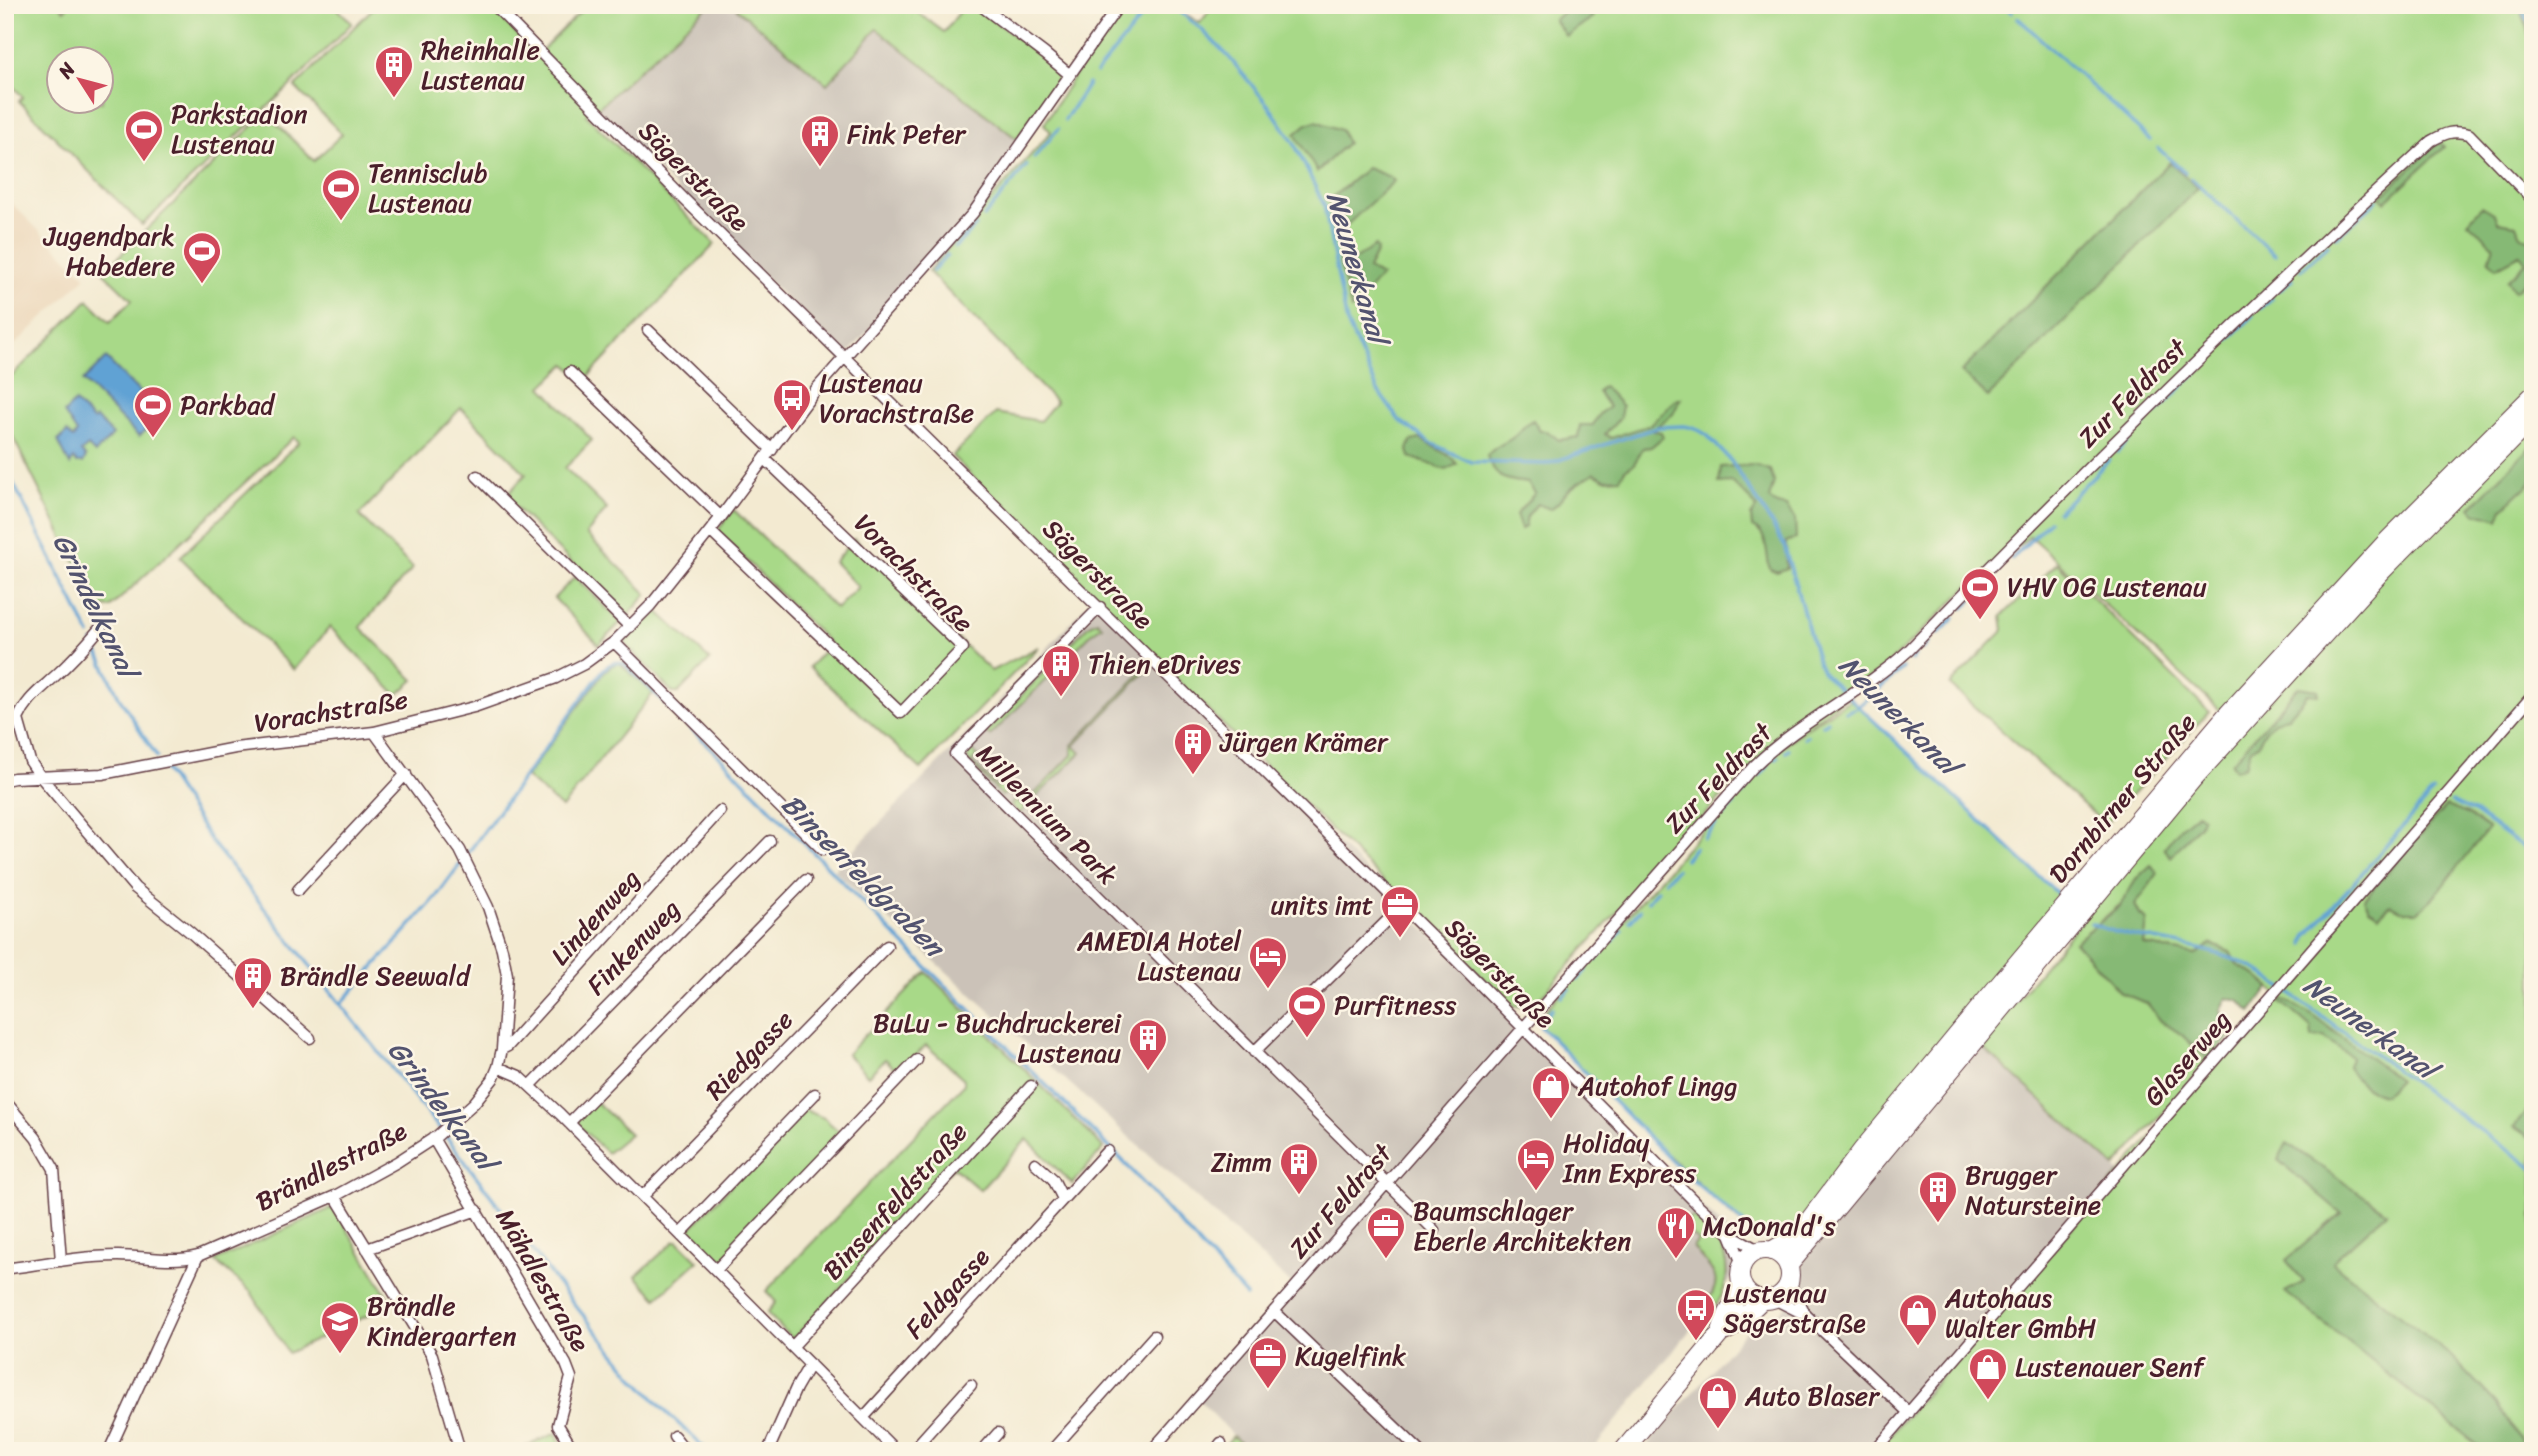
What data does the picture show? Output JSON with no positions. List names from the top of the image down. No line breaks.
{"streets":{"main road":["Dornbirner Straße"],"street":["Sägerstraße","Zur Feldrast","Vorachstraße","Millennium Park","Lindenweg","Finkenweg","Riedgasse","Glaserweg","Brändlestraße","Binsenfeldstraße","Mähdlestraße","Feldgasse"]},"crossings":[["Sägerstraße","Zur Feldrast"],["Sägerstraße","Vorachstraße"],["Sägerstraße","Dornbirner Straße"],["Sägerstraße","Millennium Park"],["Zur Feldrast","Millennium Park"],["Vorachstraße","Brändlestraße"],["Lindenweg","Brändlestraße"],["Brändlestraße","Mähdlestraße"]],"water":["Neunerkanal","Grindelkanal","Binsenfeldgraben"],"places":{"building":["Rheinhalle Lustenau","Fink Peter","Thien eDrives","Jürgen Krämer","Brändle Seewald","BuLu - Buchdruckerei Lustenau","Zimm","Brugger Natursteine"],"sports":["Parkstadion Lustenau","Tennisclub Lustenau","Jugendpark Habedere","Parkbad","VHV OG Lustenau","Purfitness"],"bus stop":["Lustenau Vorachstraße","Lustenau Sägerstraße"],"office":["units imt","Baumschlager Eberle Architekten","Kugelfink"],"hotel":["AMEDIA Hotel Lustenau","Holiday Inn Express"],"shop":["Autohof Lingg","Autohaus Walter GmbH","Lustenauer Senf","Auto Blaser"],"restaurant":["McDonald's"],"school or university":["Brändle Kindergarten"]},"north":"top left"}
